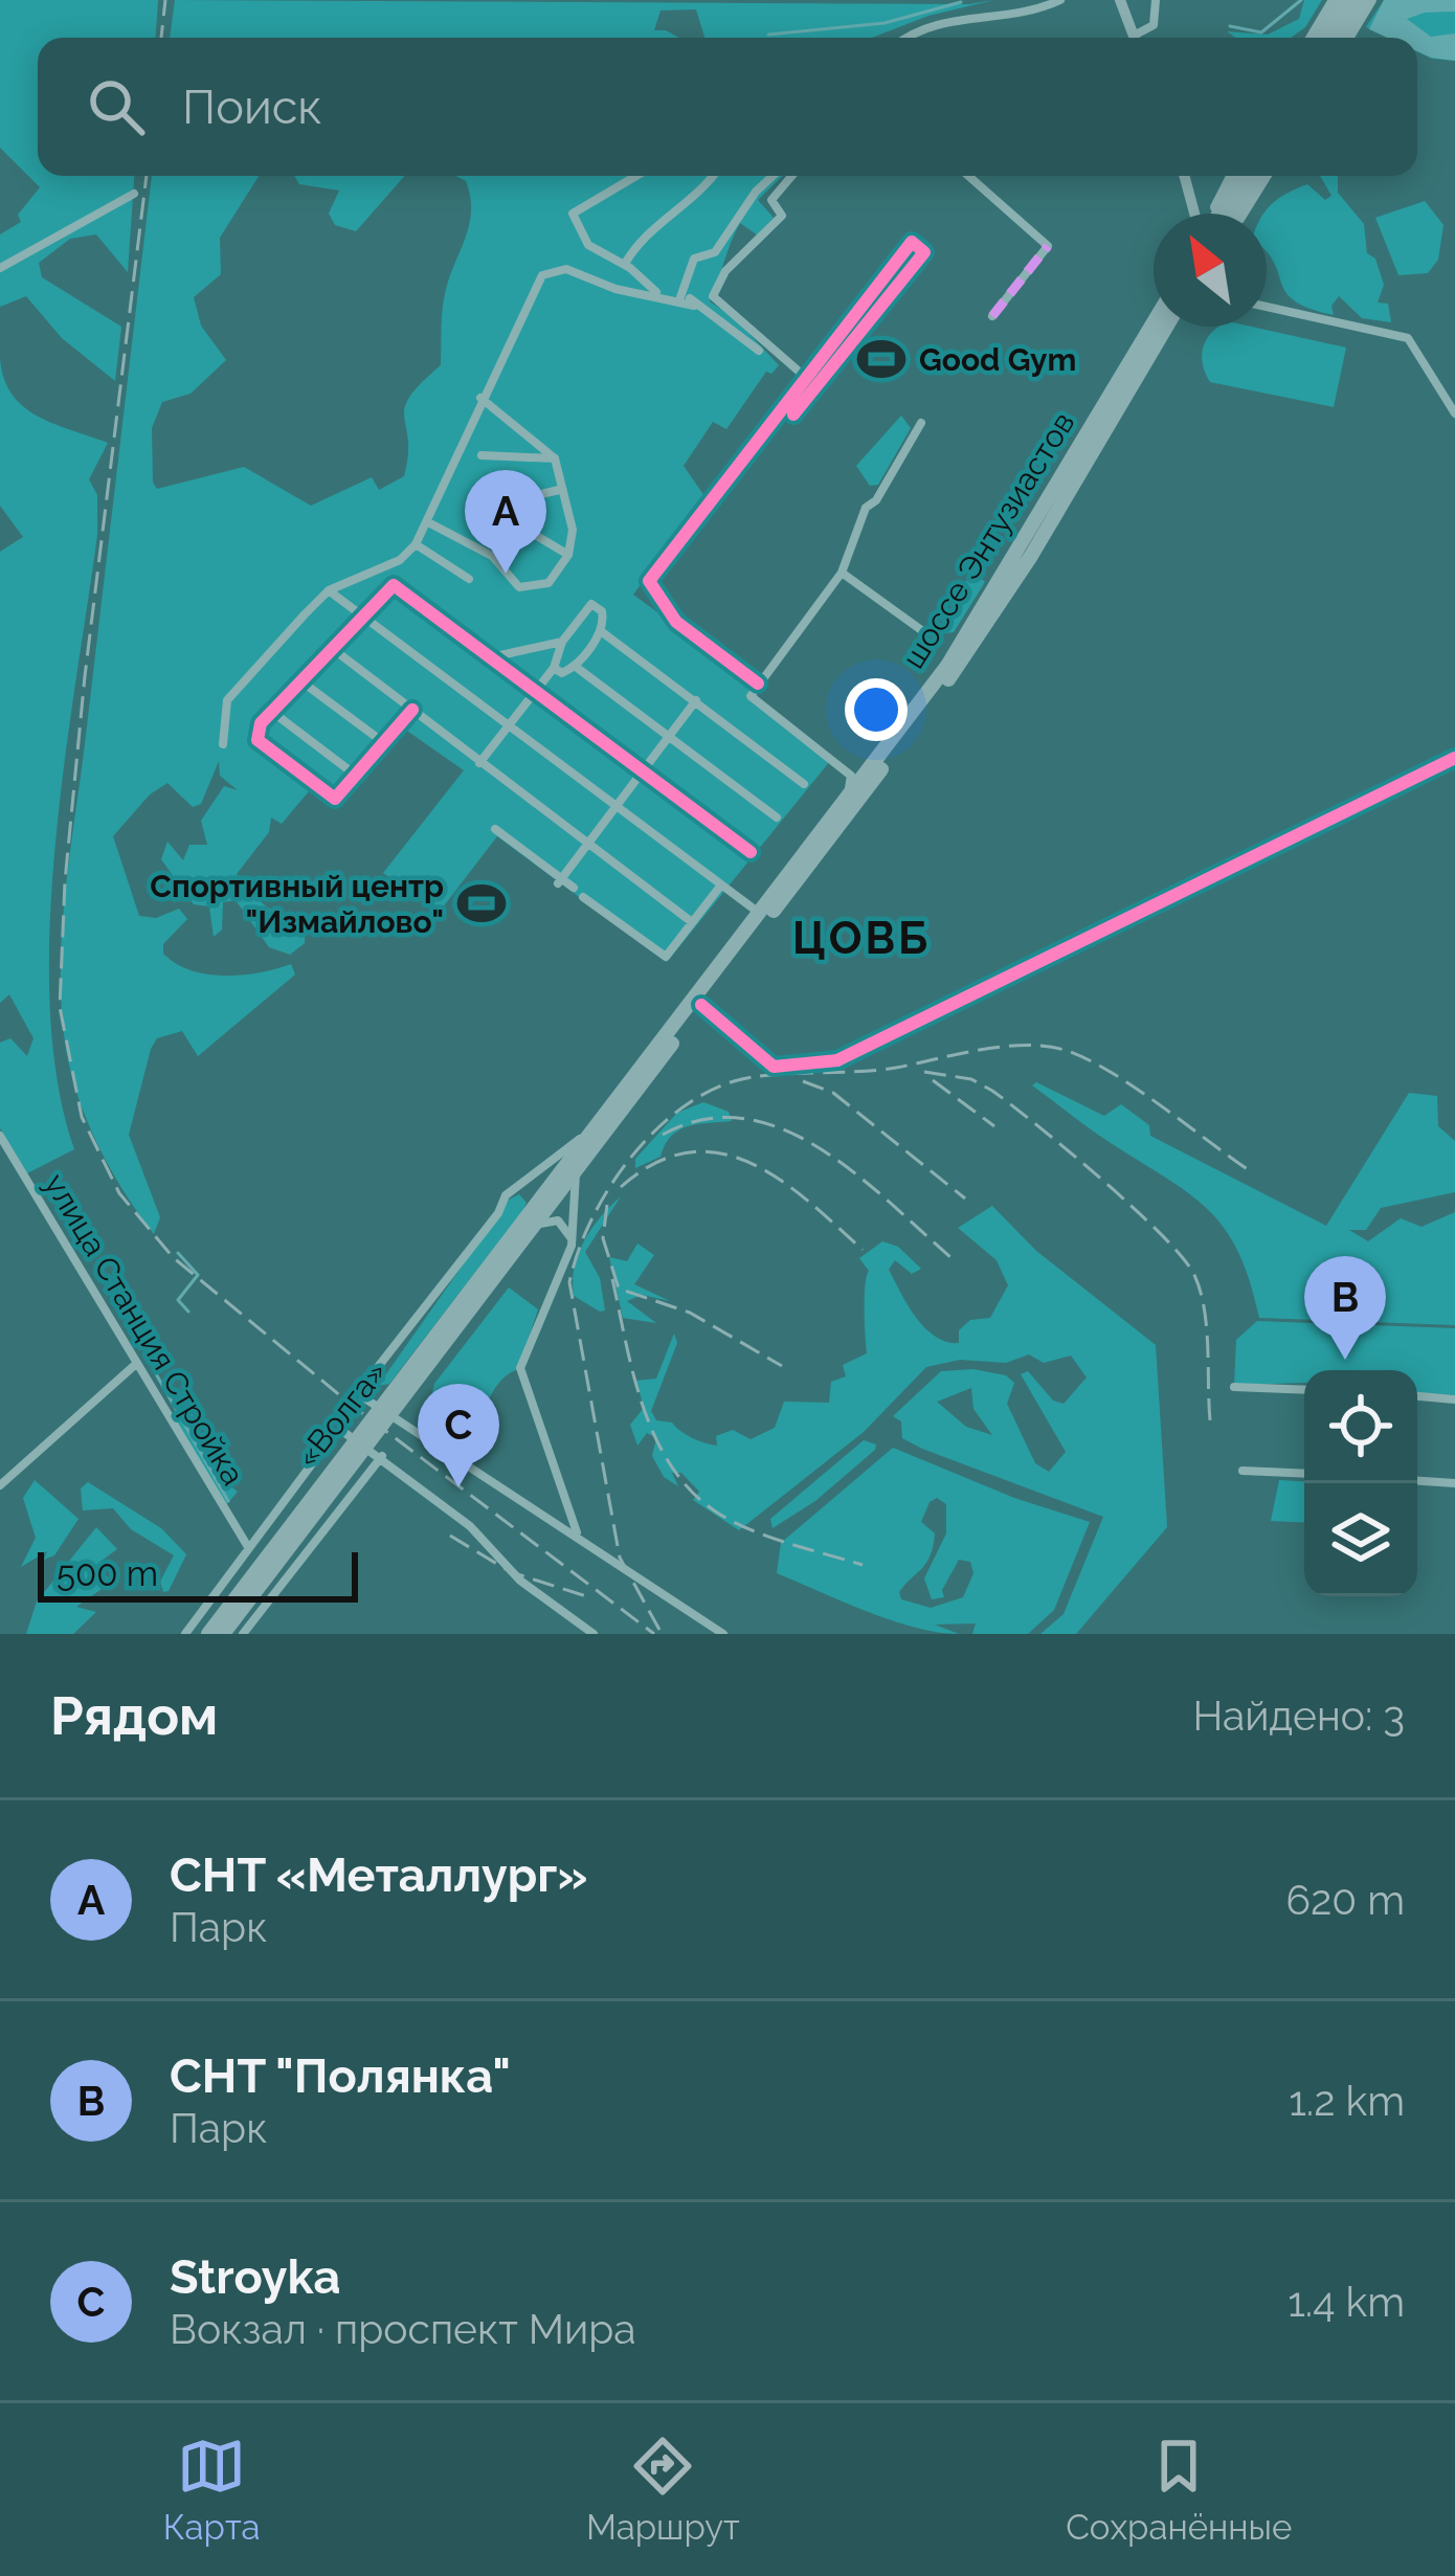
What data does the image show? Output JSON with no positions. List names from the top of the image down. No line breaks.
{"streets":{"highway":["шоссе Энтузиастов","«Волга»"],"street":["улица Станция Стройка"]},"crossings":[["шоссе Энтузиастов","«Волга»"]],"districts":["ЦОВБ"],"places":{"sports":["Good Gym","Спортивный центр \"Измайлово\""]},"scale_bar":"500 m","north":"top left","page":{"search":"Поиск","pins":["A","B","C"],"scale":"500 m","heading":["Рядом","Найдено: 3"],"list":[{"mark":"A","name":"СНТ «Металлург»","note":"Парк","value":"620 m"},{"mark":"B","name":"СНТ \"Полянка\"","note":"Парк","value":"1.2 km"},{"mark":"C","name":"Stroyka","note":"Вокзал · проспект Мира","value":"1.4 km"}],"nav":["Карта","Маршрут","Сохранённые"]}}
